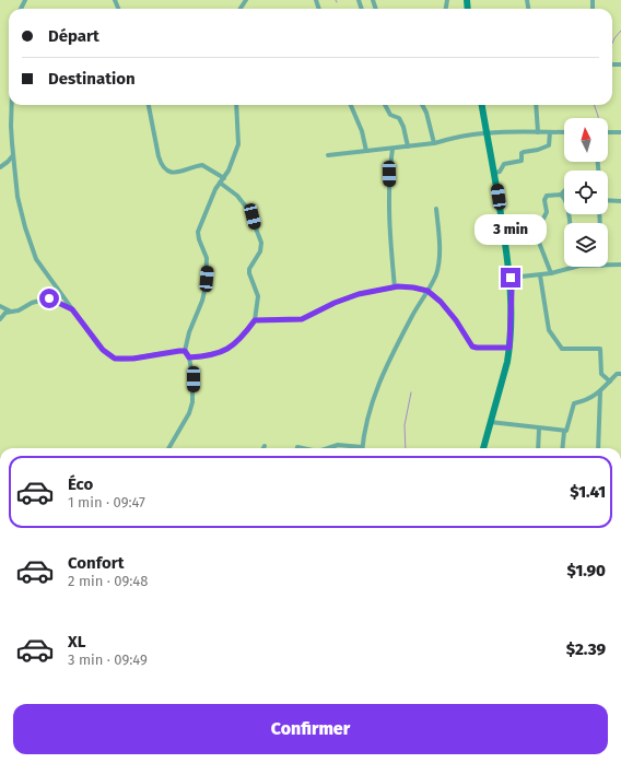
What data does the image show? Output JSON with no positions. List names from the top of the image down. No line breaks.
{"north":"top","page":{"banner":["Départ","Destination"],"bubble":"3 min","list":[{"name":"Éco","note":"1 min · 09:47","value":"$1.41"},{"name":"Confort","note":"2 min · 09:48","value":"$1.90"},{"name":"XL","note":"3 min · 09:49","value":"$2.39"}],"buttons":"Confirmer"}}
